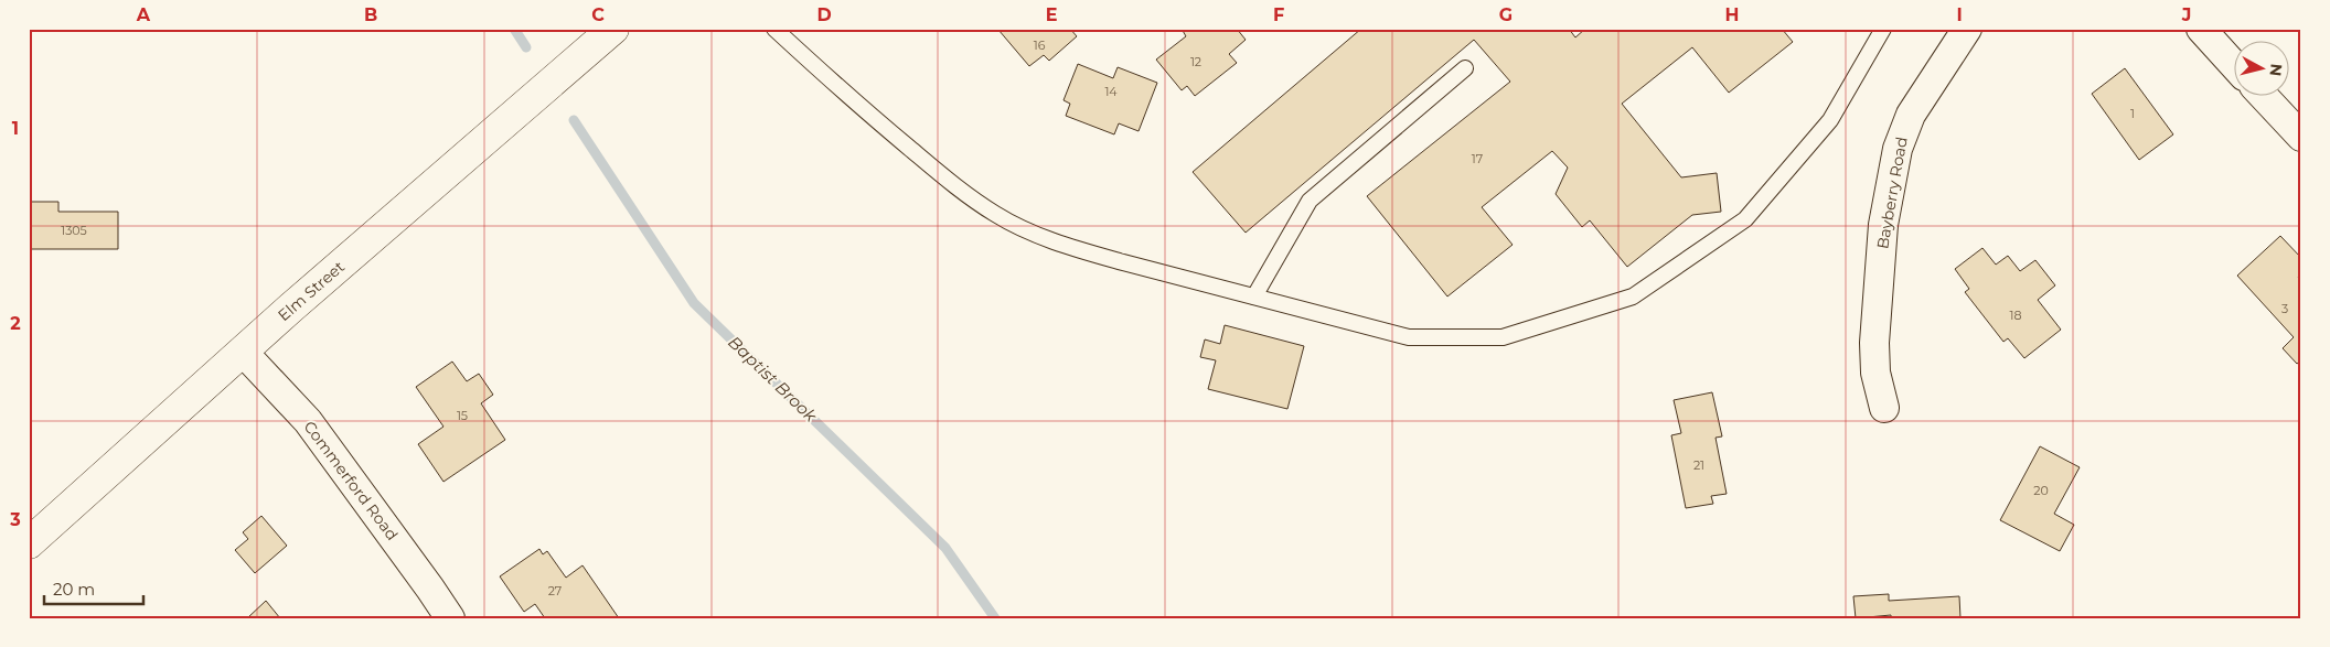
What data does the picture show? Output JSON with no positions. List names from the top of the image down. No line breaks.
{"streets":{"main road":["Elm Street"],"street":["Bayberry Road","Commerford Road"]},"crossings":[["Elm Street","Commerford Road"]],"water":["Baptist Brook"],"house_numbers":["16","12","14","1","17","1305","3","18","15","21","20","27"],"scale_bar":"20 m","north":"right","grid":{"columns":["A","B","C","D","E","F","G","H","I","J"],"rows":["1","2","3"]}}
